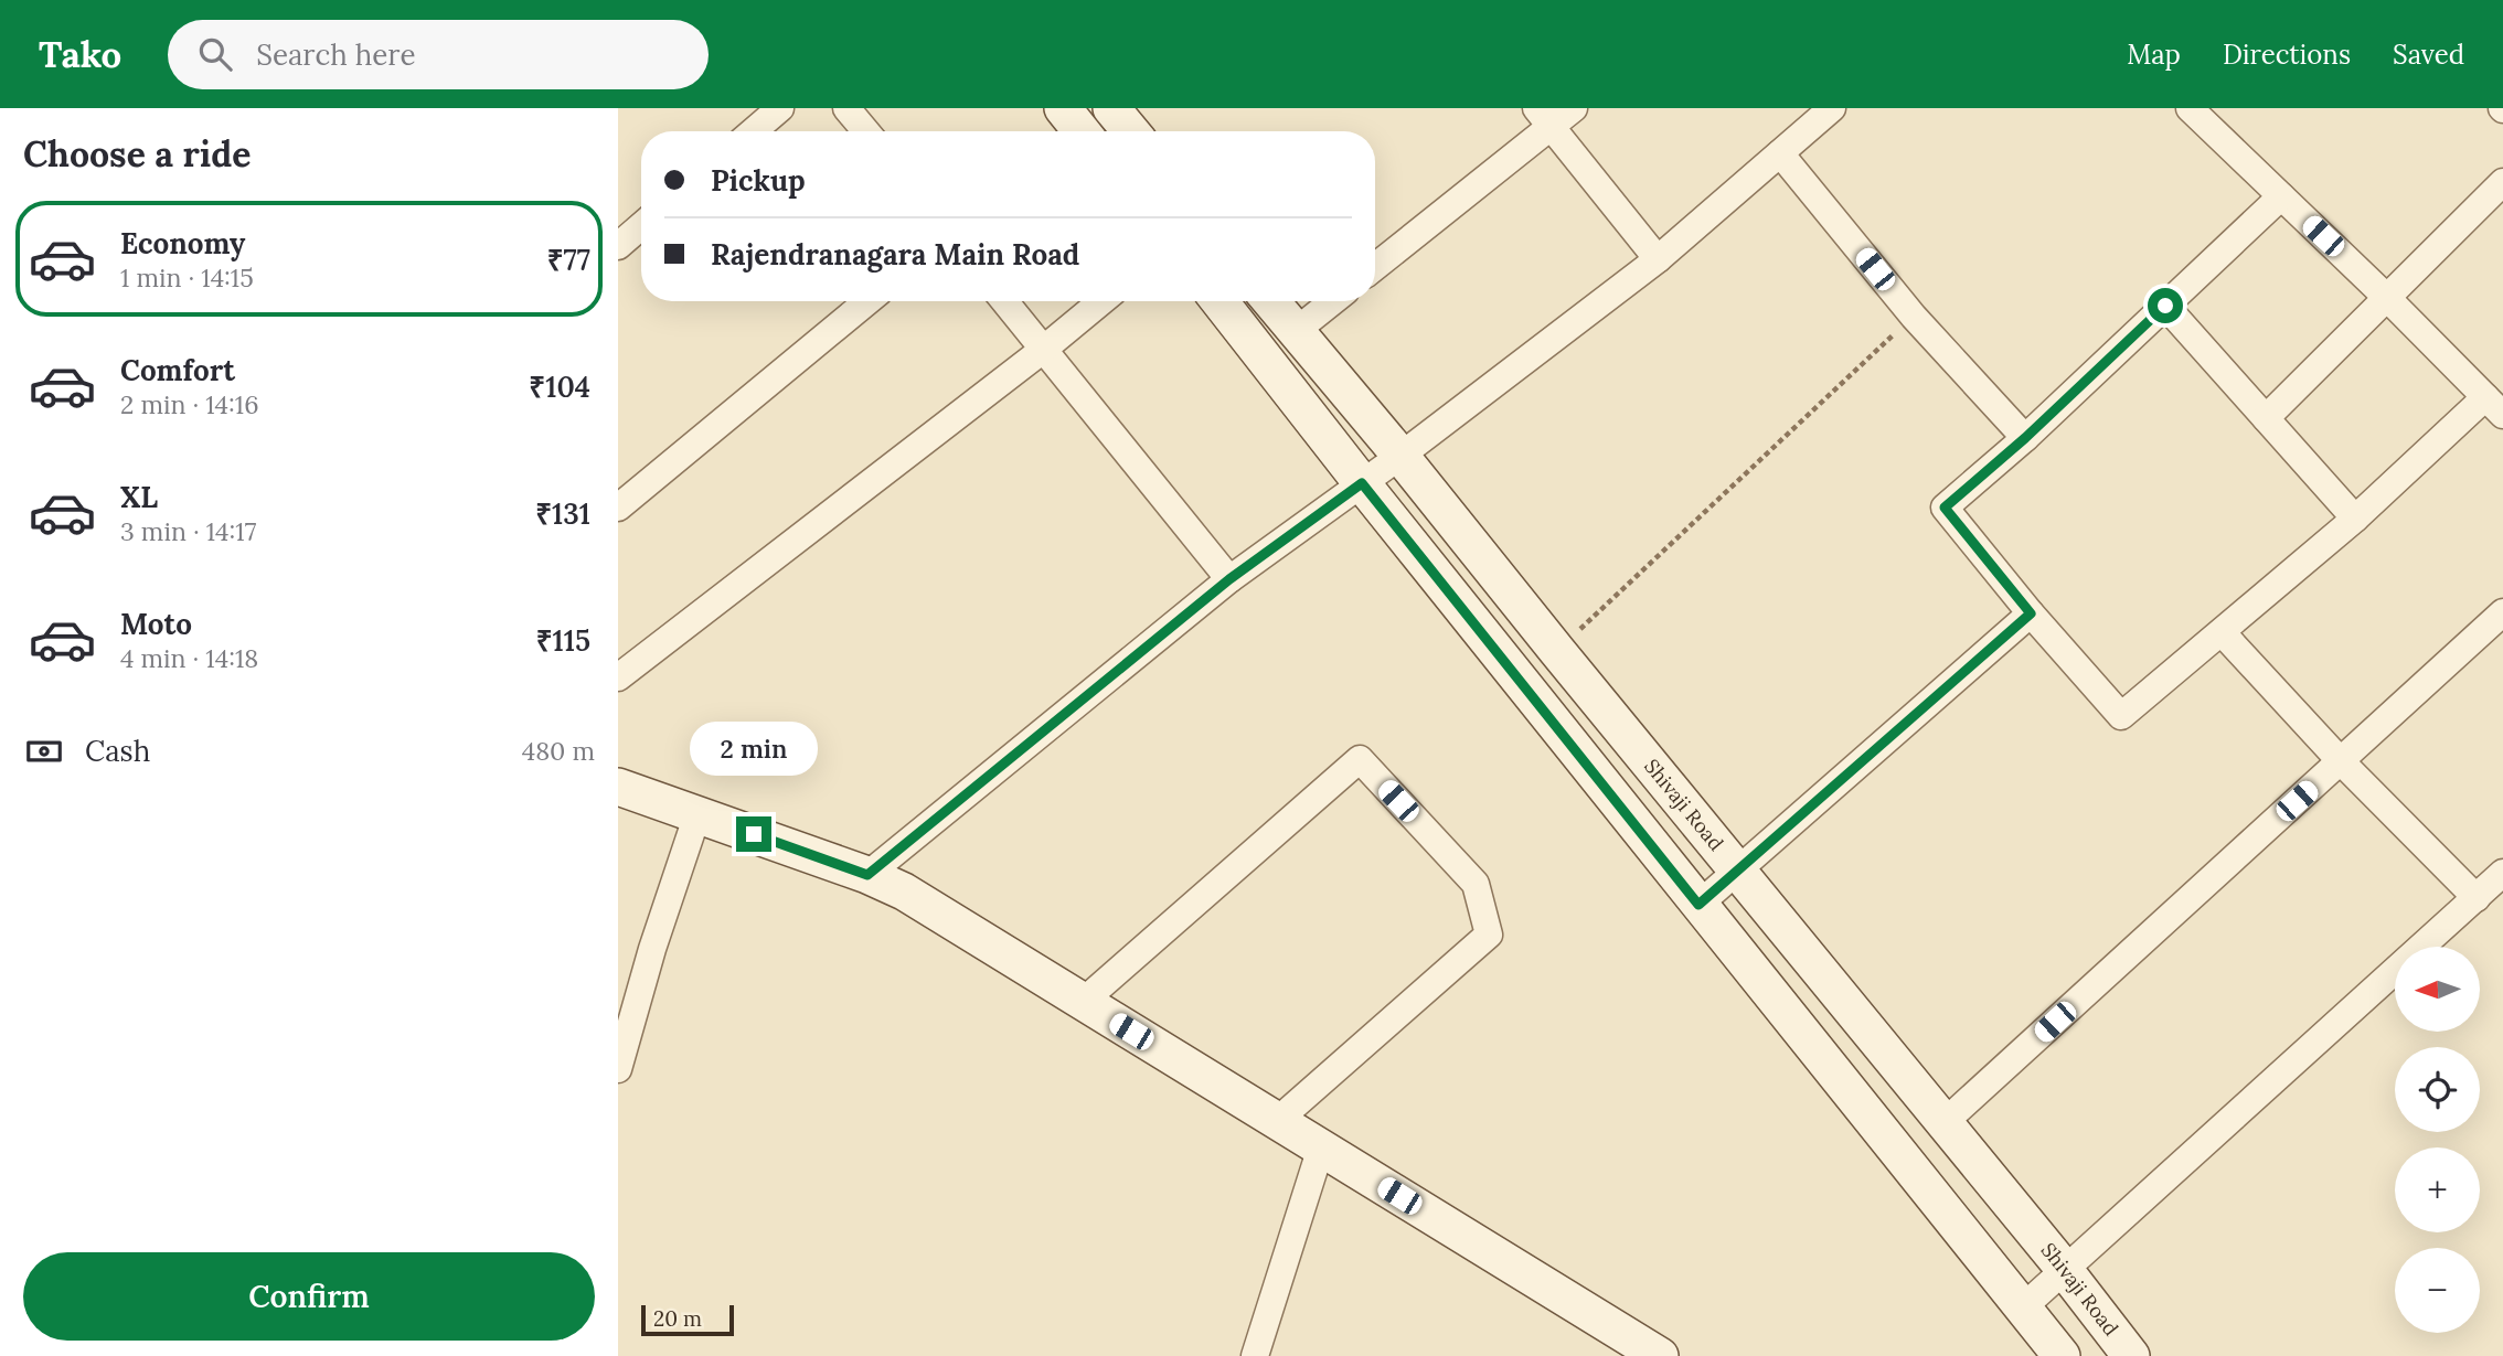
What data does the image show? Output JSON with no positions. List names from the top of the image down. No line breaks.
{"streets":{"street":["Shivaji Road"]},"scale_bar":"20 m","north":"left","page":{"header":"Tako","search":"Search here","nav":["Map","Directions","Saved"],"heading":"Choose a ride","banner":["Pickup","Rajendranagara Main Road"],"list":[{"name":"Economy","note":"1 min · 14:15","value":"₹77"},{"name":"Comfort","note":"2 min · 14:16","value":"₹104"},{"name":"XL","note":"3 min · 14:17","value":"₹131"},{"name":"Moto","note":"4 min · 14:18","value":"₹115"}],"pay":["Cash","480 m"],"bubble":"2 min","map_buttons":["+","−"],"buttons":"Confirm","scale":"20 m"}}
